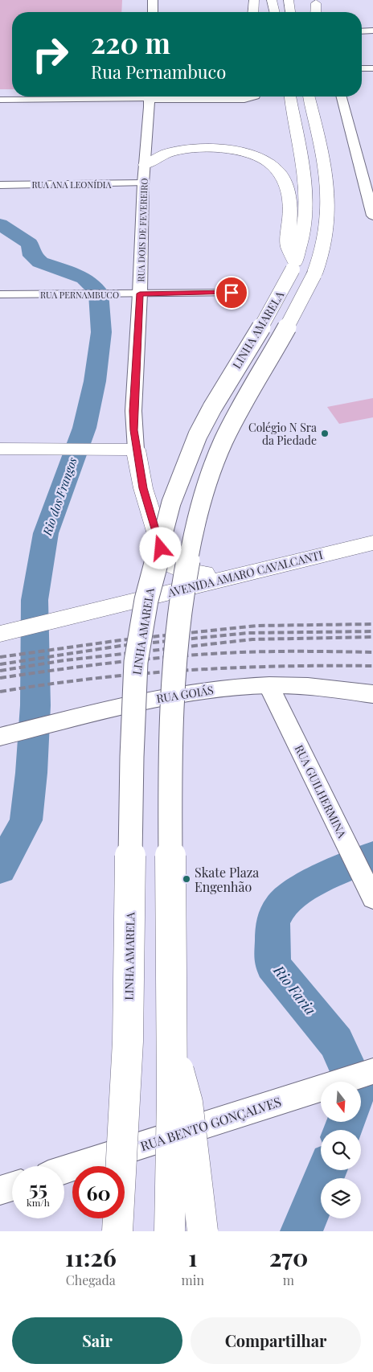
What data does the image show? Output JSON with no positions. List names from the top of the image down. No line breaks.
{"streets":{"main road":["RUA DOIS DE FEVEREIRO","LINHA AMARELA","AVENIDA AMARO CAVALCANTI","RUA GOIÁS"],"street":["RUA ANA LEONÍDIA","RUA PERNAMBUCO","RUA GUILHERMINA","RUA BENTO GONÇALVES"]},"crossings":[["RUA ANA LEONÍDIA","RUA DOIS DE FEVEREIRO"],["RUA DOIS DE FEVEREIRO","RUA PERNAMBUCO"],["RUA GOIÁS","RUA GUILHERMINA"]],"water":["Rio dos Frangos","Rio Faria"],"places":["Colégio N Sra da Piedade","Skate Plaza Engenhão"],"north":"bottom","page":{"turn":["220 m","Rua Pernambuco"],"speed":"55 km/h","limit":"60","eta":["11:26","Chegada","1","min","270","m"],"buttons":["Sair","Compartilhar"]}}
